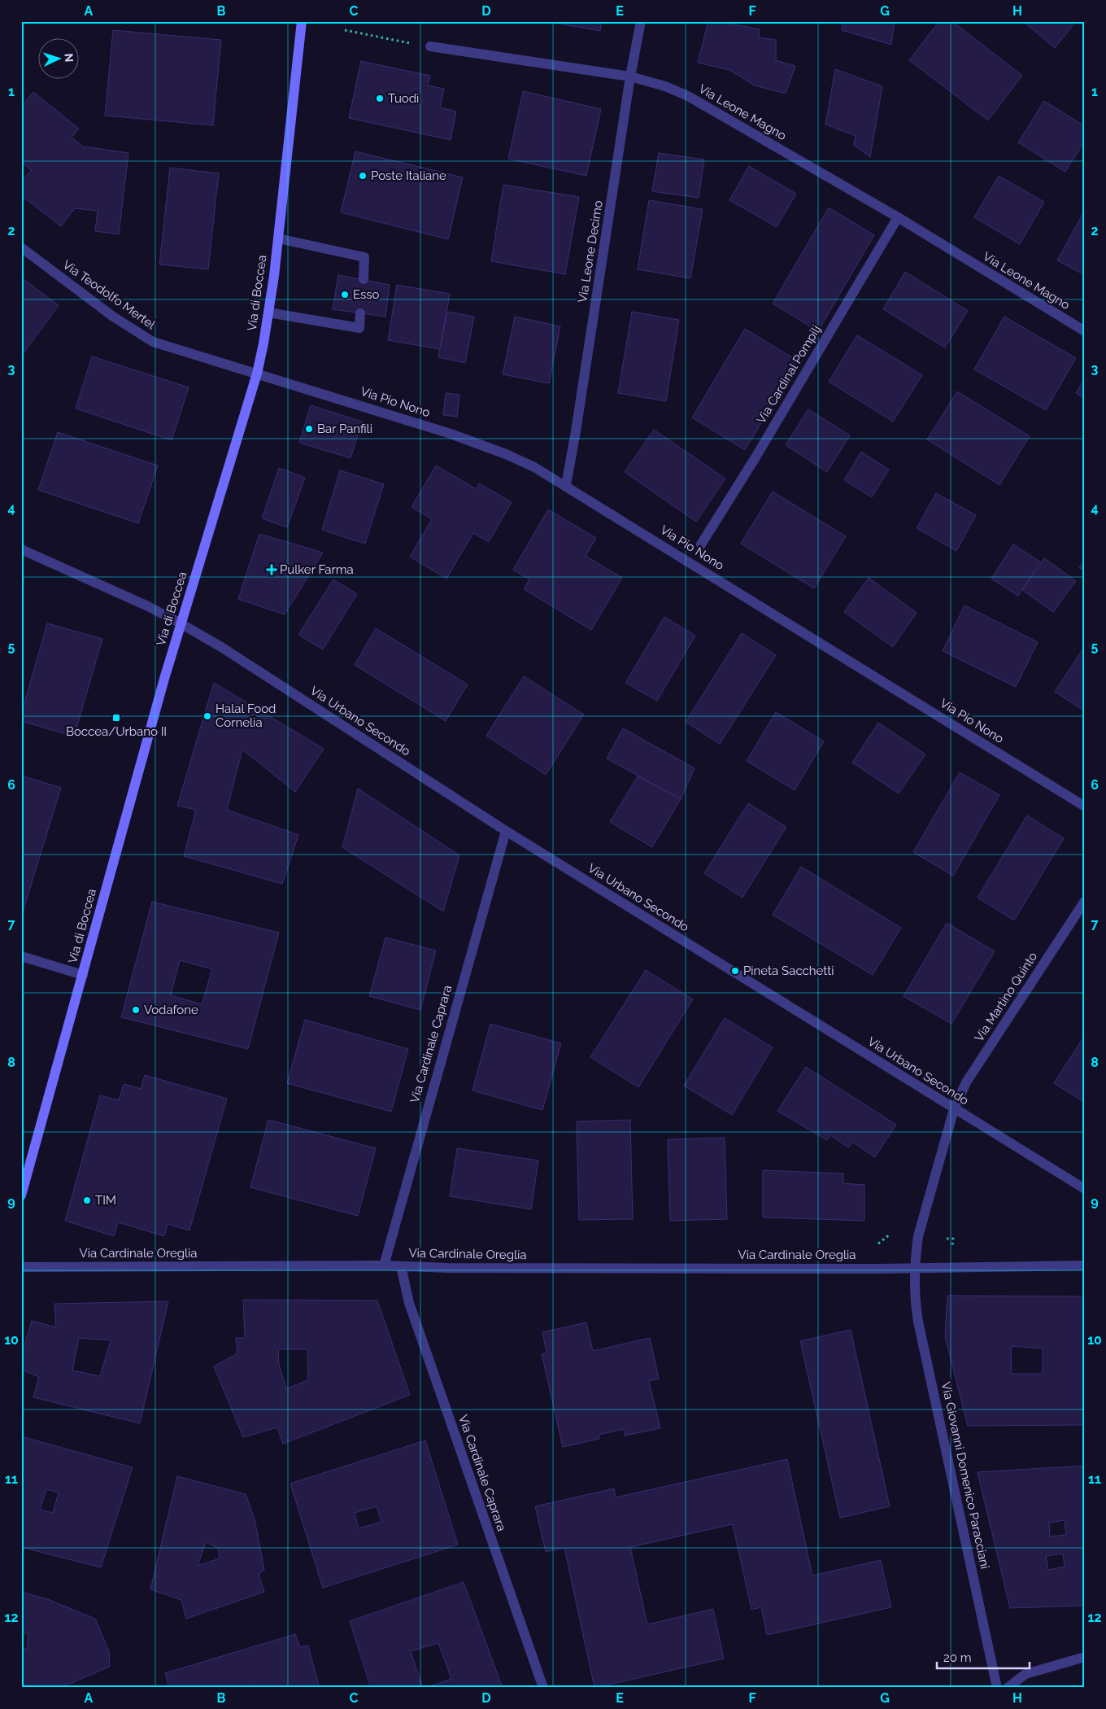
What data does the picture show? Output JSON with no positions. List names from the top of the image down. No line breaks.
{"streets":{"main road":["Via di Boccea"],"street":["Via Leone Magno","Via Leone Decimo","Via Teodolfo Mertel","Via Cardinal Pompilj","Via Pio Nono","Via Urbano Secondo","Via Martino Quinto","Via Cardinale Caprara","Via Cardinale Oreglia","Via Giovanni Domenico Paracciani"]},"crossings":[["Via Leone Magno","Via Leone Decimo"],["Via Leone Magno","Via Cardinal Pompilj"],["Via Leone Decimo","Via Pio Nono"],["Via di Boccea","Via Teodolfo Mertel"],["Via di Boccea","Via Pio Nono"],["Via di Boccea","Via Urbano Secondo"],["Via Teodolfo Mertel","Via Pio Nono"],["Via Urbano Secondo","Via Martino Quinto"],["Via Urbano Secondo","Via Cardinale Caprara"],["Via Martino Quinto","Via Cardinale Oreglia"],["Via Martino Quinto","Via Giovanni Domenico Paracciani"],["Via Cardinale Caprara","Via Cardinale Oreglia"],["Via Cardinale Oreglia","Via Giovanni Domenico Paracciani"]],"places":{"other":["Tuodì","Poste Italiane","Esso","Bar Panfili","Halal Food Cornelia","Pineta Sacchetti","Vodafone","TIM"],"health":["Pulker Farma"],"transit":["Boccea/Urbano II"]},"scale_bar":"20 m","north":"right","grid":{"columns":["A","B","C","D","E","F","G","H"],"rows":["1","2","3","4","5","6","7","8","9","10","11","12"]}}
